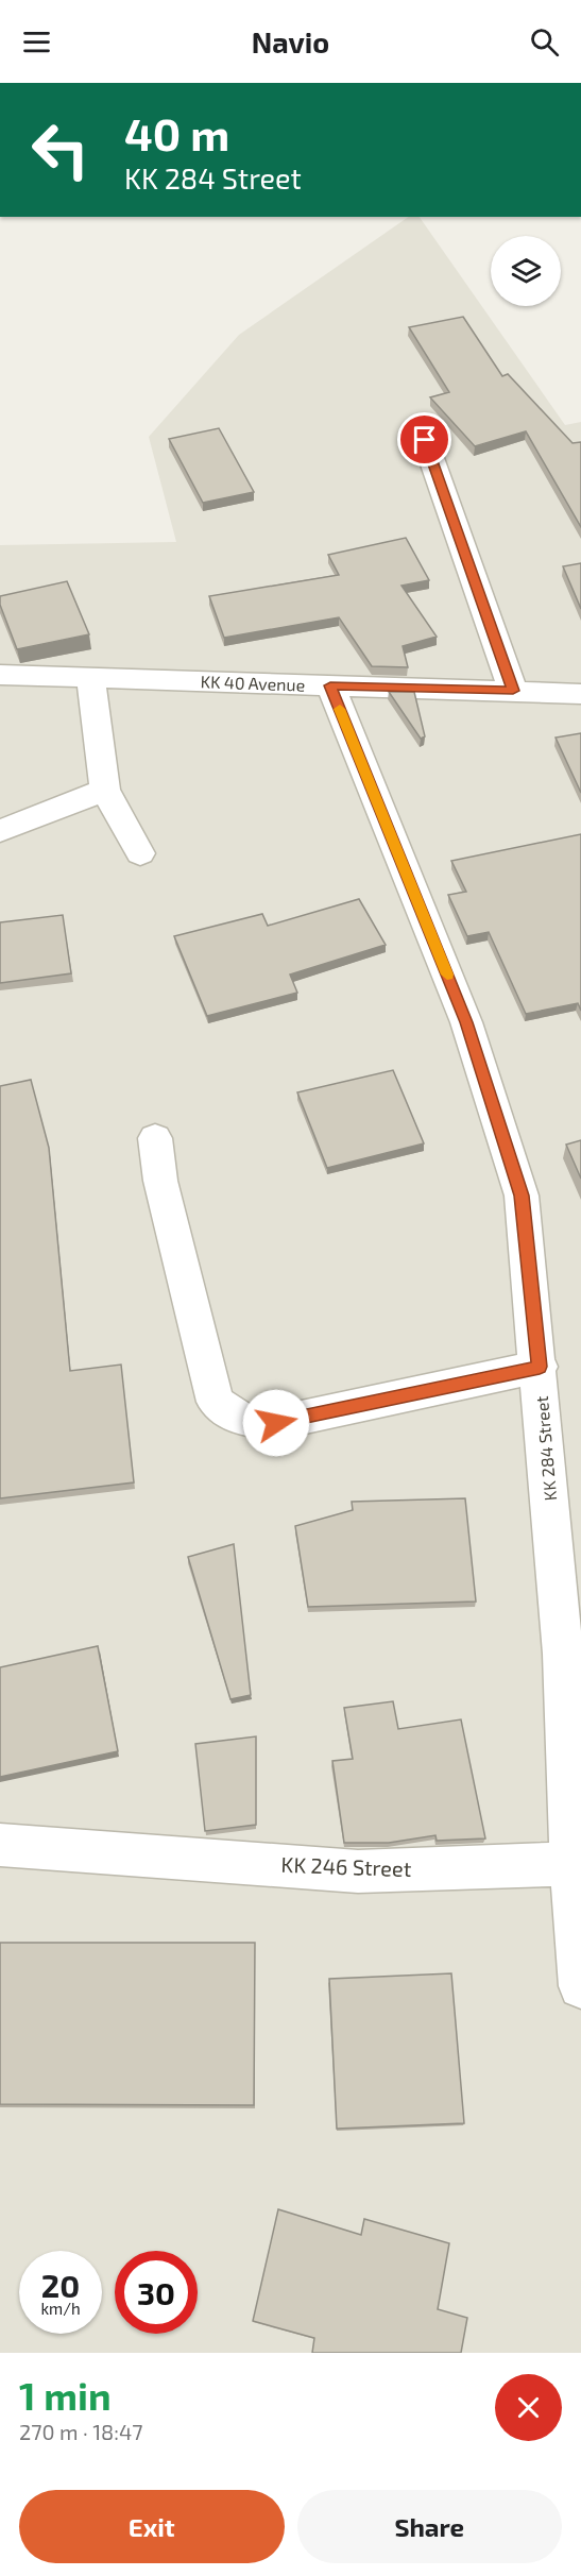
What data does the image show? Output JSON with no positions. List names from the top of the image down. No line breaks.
{"streets":{"street":["KK 40 Avenue","KK 284 Street","KK 246 Street"]},"crossings":[["KK 40 Avenue","KK 284 Street"],["KK 284 Street","KK 246 Street"]],"page":{"header":"Navio","turn":["40 m","KK 284 Street"],"speed":"20 km/h","limit":"30","heading":["1 min","270 m · 18:47"],"buttons":["Exit","Share"]}}
